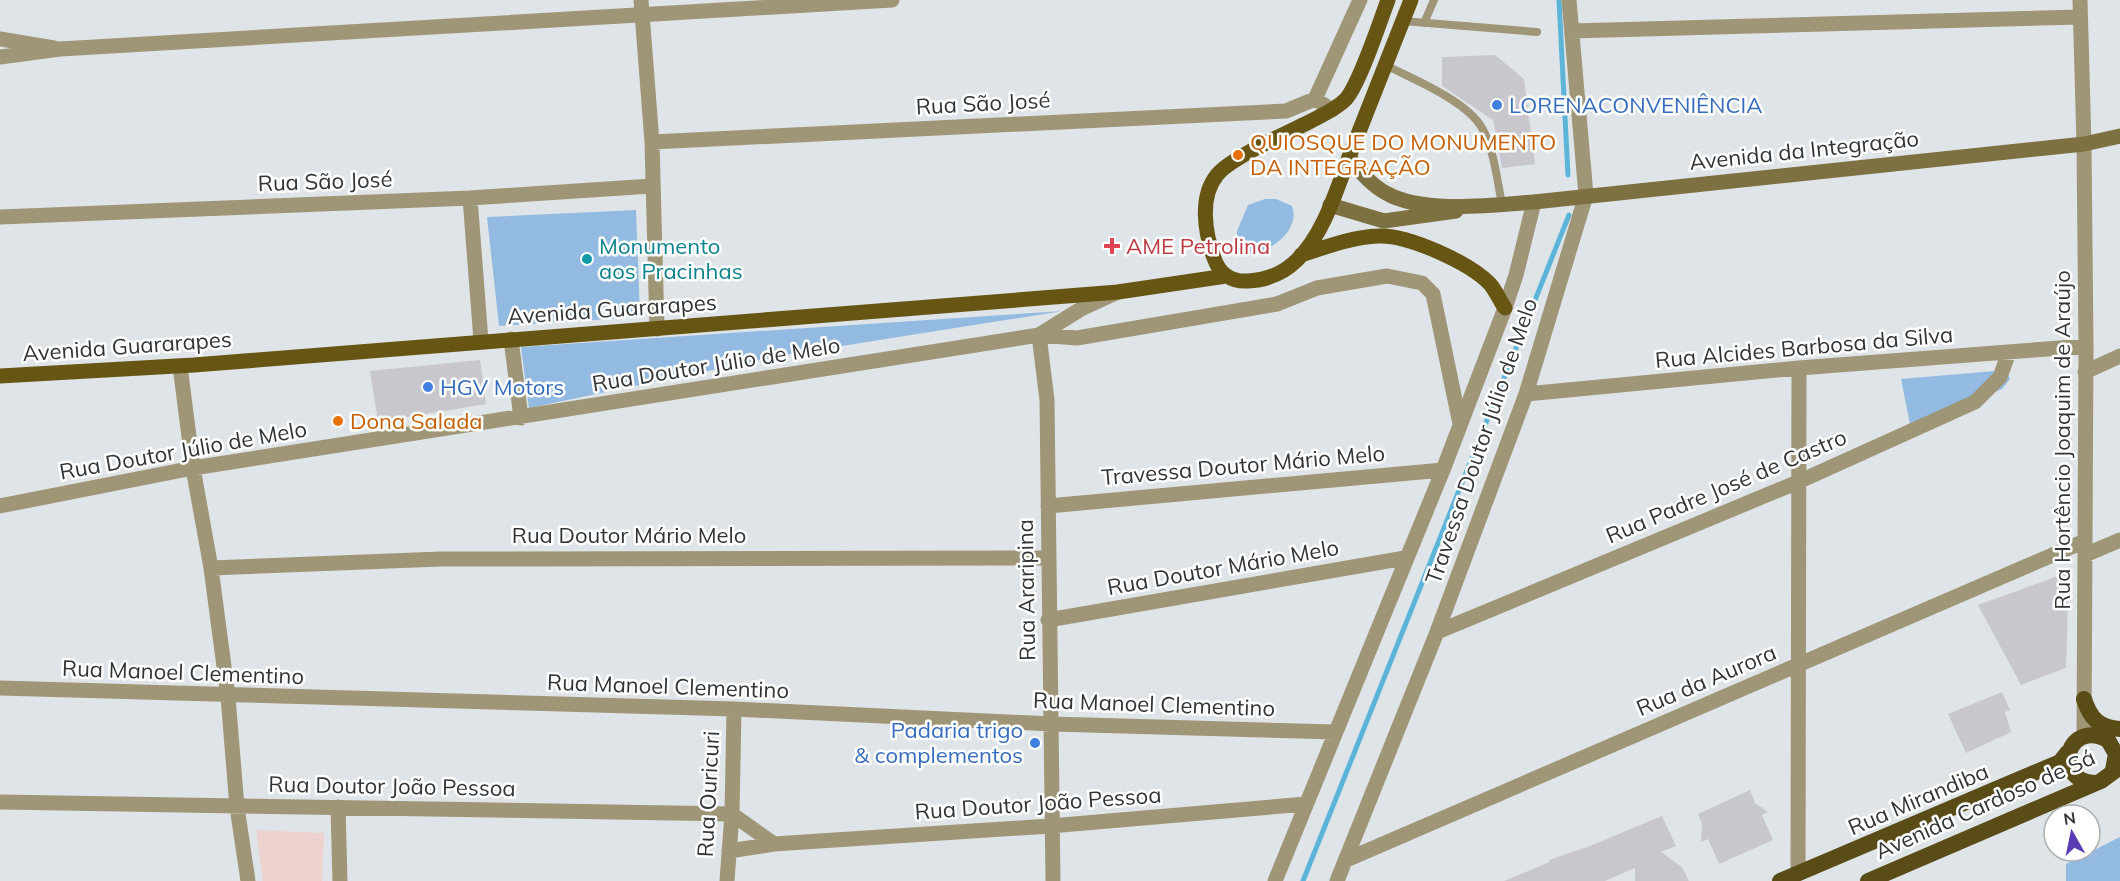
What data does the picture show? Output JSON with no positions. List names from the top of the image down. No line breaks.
{"streets":{"highway":["Rua Mirandiba","Avenida Cardoso de Sá"],"main road":["Avenida da Integração","Avenida Guararapes"],"street":["Rua São José","Rua Alcides Barbosa da Silva","Rua Doutor Júlio de Melo","Rua Hortêncio Joaquim de Araújo","Travessa Doutor Júlio de Melo","Travessa Doutor Mário Melo","Rua Padre José de Castro","Rua Doutor Mário Melo","Rua Araripina","Rua Manoel Clementino","Rua da Aurora","Rua Doutor João Pessoa","Rua Ouricuri"]},"crossings":[["Avenida da Integração","Rua Hortêncio Joaquim de Araújo"],["Avenida da Integração","Travessa Doutor Júlio de Melo"],["Rua Alcides Barbosa da Silva","Rua Hortêncio Joaquim de Araújo"],["Rua Alcides Barbosa da Silva","Travessa Doutor Júlio de Melo"],["Rua Alcides Barbosa da Silva","Rua Padre José de Castro"],["Rua Doutor Júlio de Melo","Travessa Doutor Júlio de Melo"],["Rua Doutor Júlio de Melo","Rua Araripina"],["Rua Hortêncio Joaquim de Araújo","Rua da Aurora"],["Rua Hortêncio Joaquim de Araújo","Rua Mirandiba"],["Rua Hortêncio Joaquim de Araújo","Avenida Cardoso de Sá"],["Travessa Doutor Júlio de Melo","Travessa Doutor Mário Melo"],["Travessa Doutor Júlio de Melo","Rua Padre José de Castro"],["Travessa Doutor Júlio de Melo","Rua Doutor Mário Melo"],["Travessa Doutor Júlio de Melo","Rua Manoel Clementino"],["Travessa Doutor Júlio de Melo","Rua da Aurora"],["Travessa Doutor Júlio de Melo","Rua Doutor João Pessoa"],["Travessa Doutor Mário Melo","Rua Araripina"],["Rua Doutor Mário Melo","Rua Araripina"],["Rua Araripina","Rua Manoel Clementino"],["Rua Araripina","Rua Doutor João Pessoa"],["Rua Manoel Clementino","Rua Ouricuri"],["Rua Doutor João Pessoa","Rua Ouricuri"],["Rua Mirandiba","Avenida Cardoso de Sá"]],"places":{"other":["LORENACONVENIÊNCIA","QUIOSQUE DO MONUMENTO DA INTEGRAÇÃO","Monumento aos Pracinhas","HGV Motors","Dona Salada","Padaria trigo & complementos"],"health":["AME Petrolina"]},"north":"top"}
